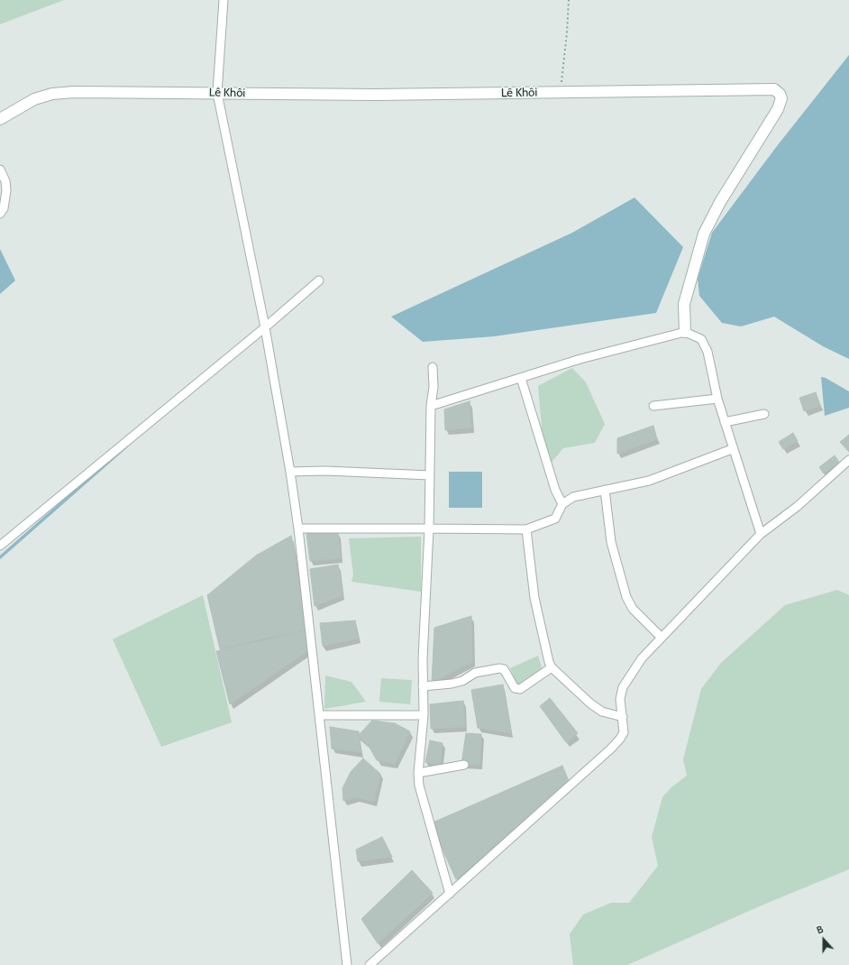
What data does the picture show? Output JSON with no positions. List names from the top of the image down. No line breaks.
{"streets":{"street":["Lê Khôi"]},"north":"top"}
